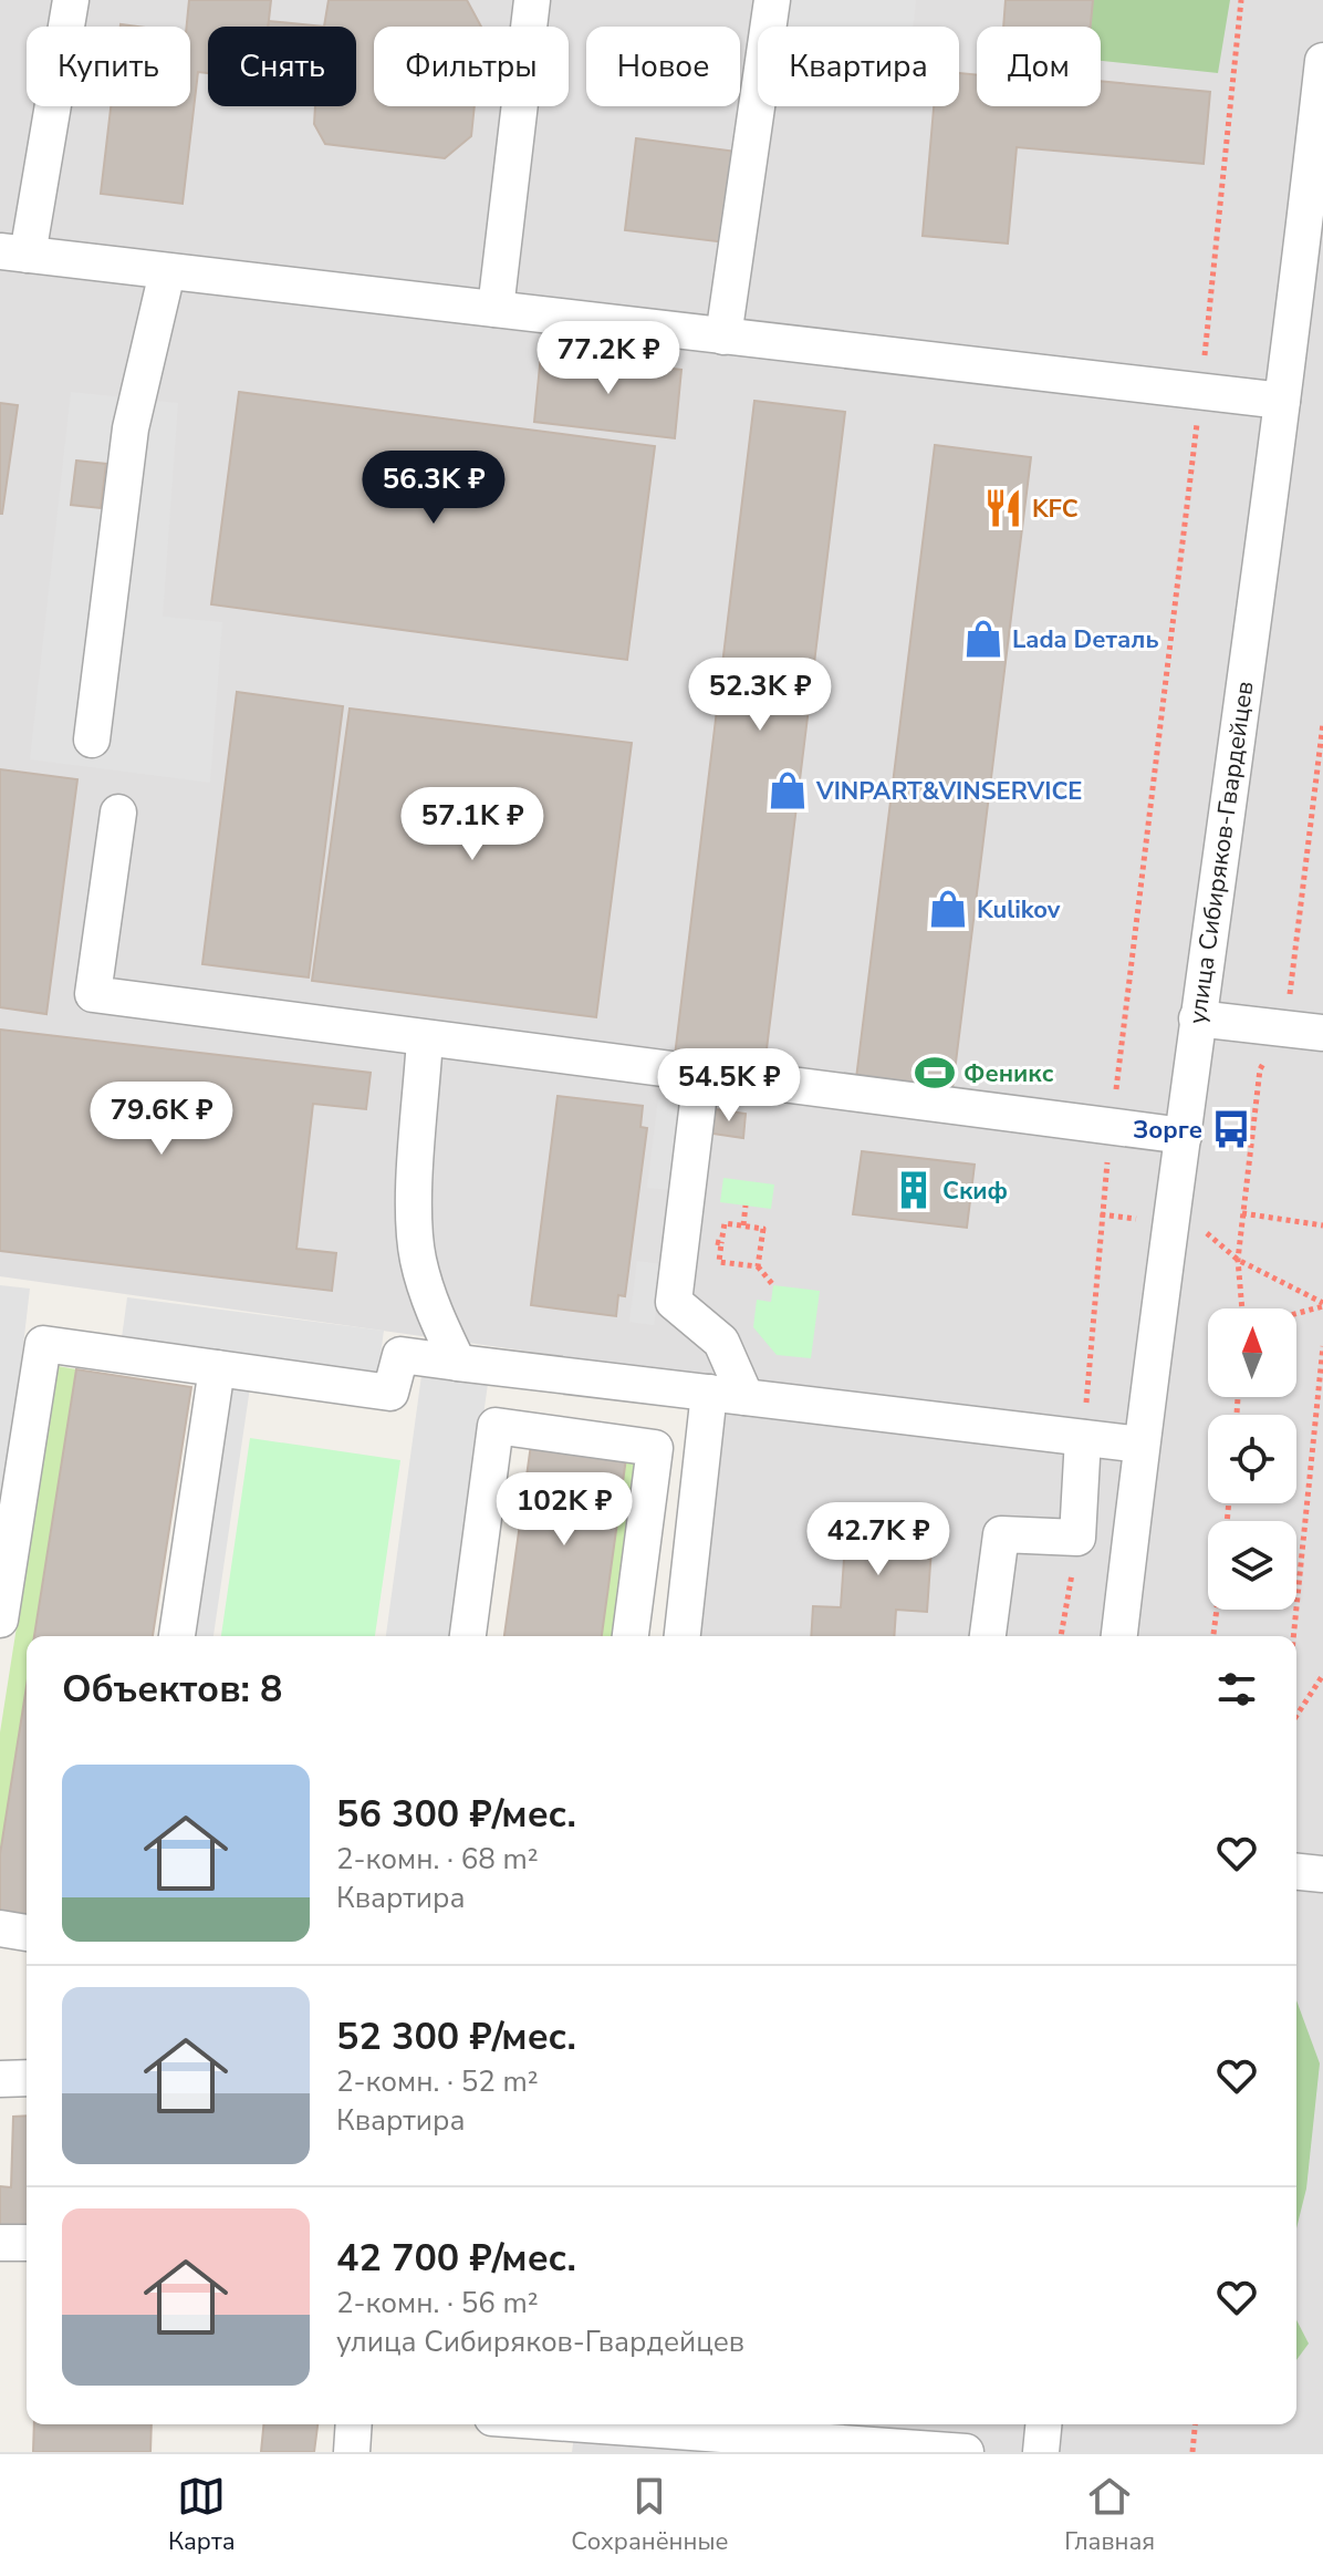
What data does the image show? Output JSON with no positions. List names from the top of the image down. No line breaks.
{"streets":{"street":["улица Сибиряков-Гвардейцев"]},"places":{"restaurant":["KFC"],"shop":["Lada Dеталь","VINPART&VINSERVICE","Kulikov"],"sports":["Феникс"],"bus stop":["Зорге"],"building":["Скиф"]},"north":"top","page":{"chip":["Купить","Снять","Фильтры","Новое","Квартира","Дом"],"price":["77.2K ₽","56.3K ₽","52.3K ₽","57.1K ₽","54.5K ₽","79.6K ₽","102K ₽","42.7K ₽"],"heading":"Объектов: 8","list":[{"name":"56 300 ₽/мес.","note":"2-комн. · 68 m² · Квартира"},{"name":"52 300 ₽/мес.","note":"2-комн. · 52 m² · Квартира"},{"name":"42 700 ₽/мес.","note":"2-комн. · 56 m² · улица Сибиряков-Гвардейцев"}],"tabs":["Карта","Сохранённые","Главная"]}}
